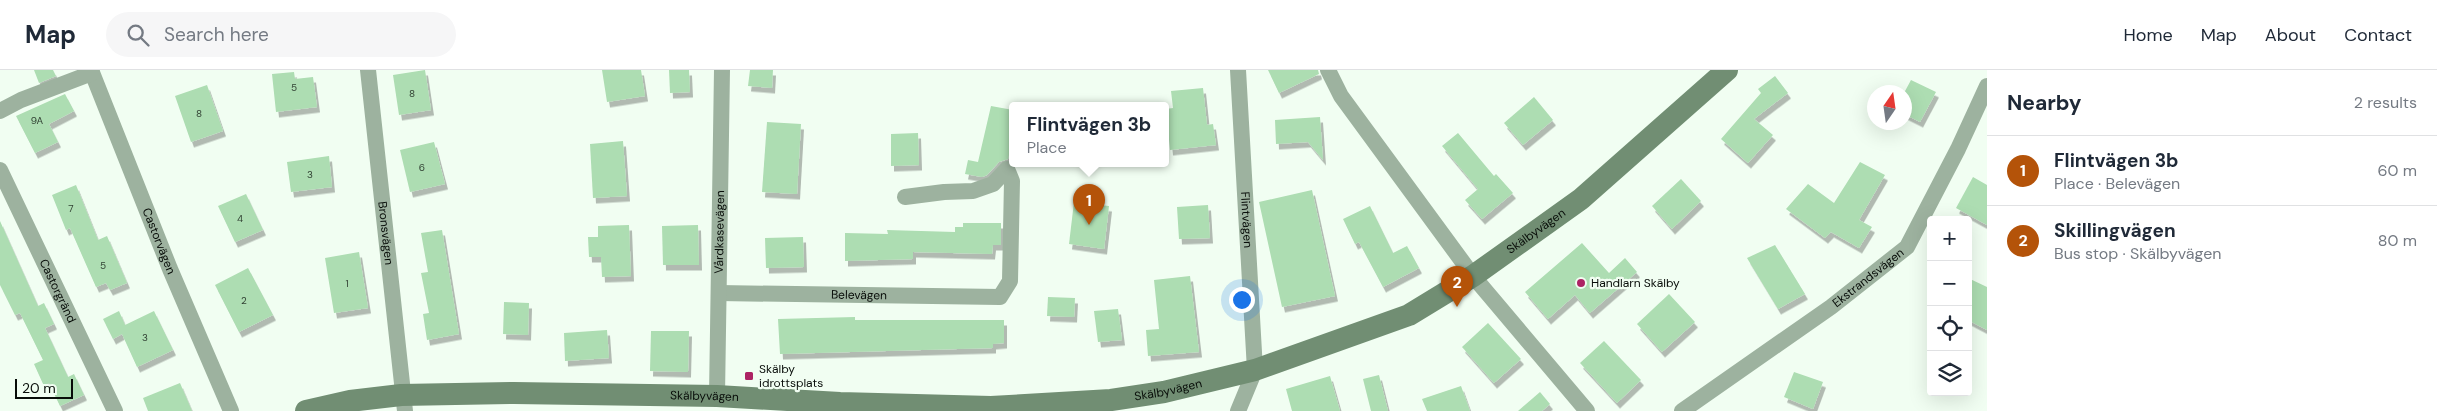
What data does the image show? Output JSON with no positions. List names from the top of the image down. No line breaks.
{"streets":{"street":["Flintvägen","Skälbyvägen","Bronsvägen","Vårdkasevägen","Castorvägen","Ekstrandsvägen","Castorgränd","Belevägen"]},"crossings":[["Flintvägen","Skälbyvägen"],["Skälbyvägen","Bronsvägen"],["Skälbyvägen","Vårdkasevägen"],["Vårdkasevägen","Belevägen"]],"places":{"other":["Handlarn Skälby"],"transit":["Skälby idrottsplats"]},"house_numbers":["5","8","8","9A","6","3","7","4","5","1","2","3"],"scale_bar":"20 m","north":"top","page":{"header":"Map","search":"Search here","nav":["Home","Map","About","Contact"],"heading":["Nearby","2 results"],"popup":["Flintvägen 3b","Place"],"list":[{"mark":"1","name":"Flintvägen 3b","note":"Place · Belevägen","value":"60 m"},{"mark":"2","name":"Skillingvägen","note":"Bus stop · Skälbyvägen","value":"80 m"}],"pins":["1","2"],"map_buttons":["+","−"],"scale":"20 m"}}
